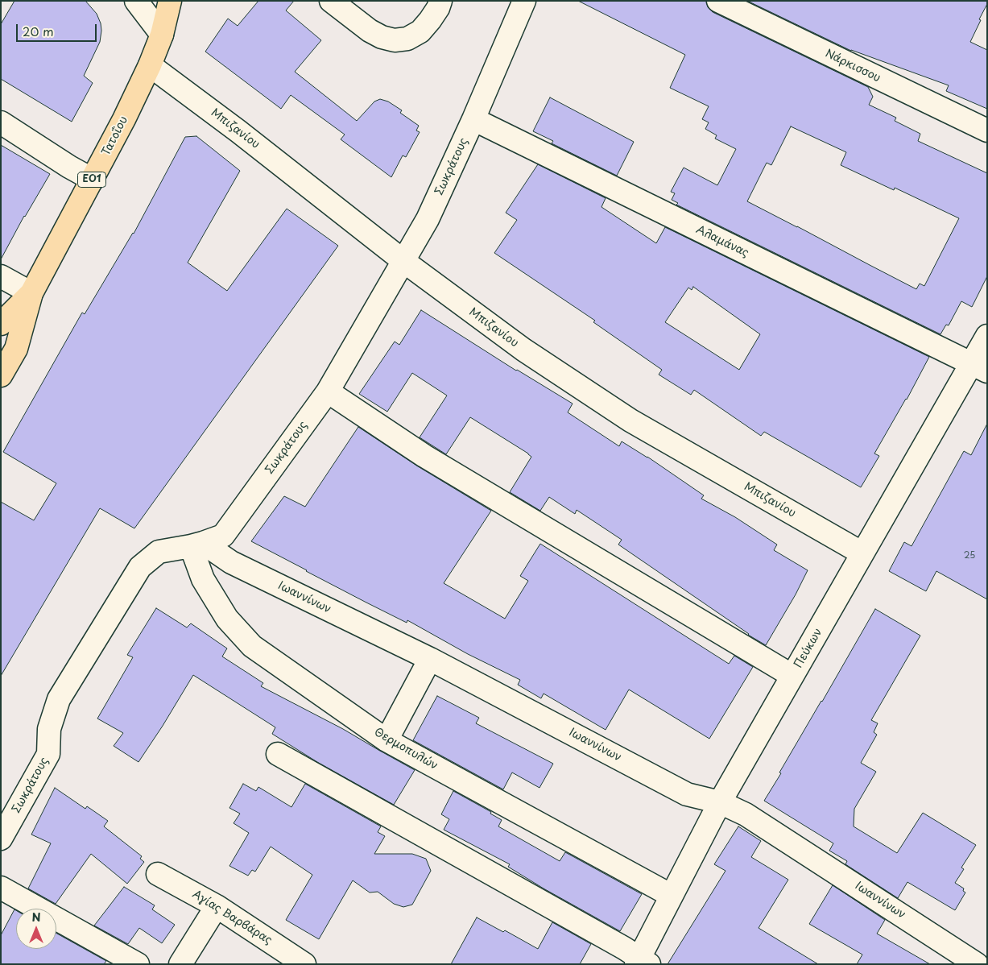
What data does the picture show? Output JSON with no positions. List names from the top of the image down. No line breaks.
{"streets":{"main road":["Τατοΐου","ΕΟ1"],"street":["Νάρκισσου","Μπιζανίου","Σωκράτους","Αλαμάνας","Ιωαννίνων","Πεύκων","Θερμοπυλών","Αγίας Βαρβάρας"]},"crossings":[["Μπιζανίου","Τατοΐου"],["Μπιζανίου","Σωκράτους"],["Μπιζανίου","Πεύκων"],["Τατοΐου","ΕΟ1"],["Σωκράτους","Αλαμάνας"],["Σωκράτους","Ιωαννίνων"],["Σωκράτους","Θερμοπυλών"],["Αλαμάνας","Πεύκων"],["Ιωαννίνων","Πεύκων"],["Ιωαννίνων","Θερμοπυλών"],["Πεύκων","Θερμοπυλών"]],"house_numbers":["25"],"scale_bar":"20 m","north":"top"}
